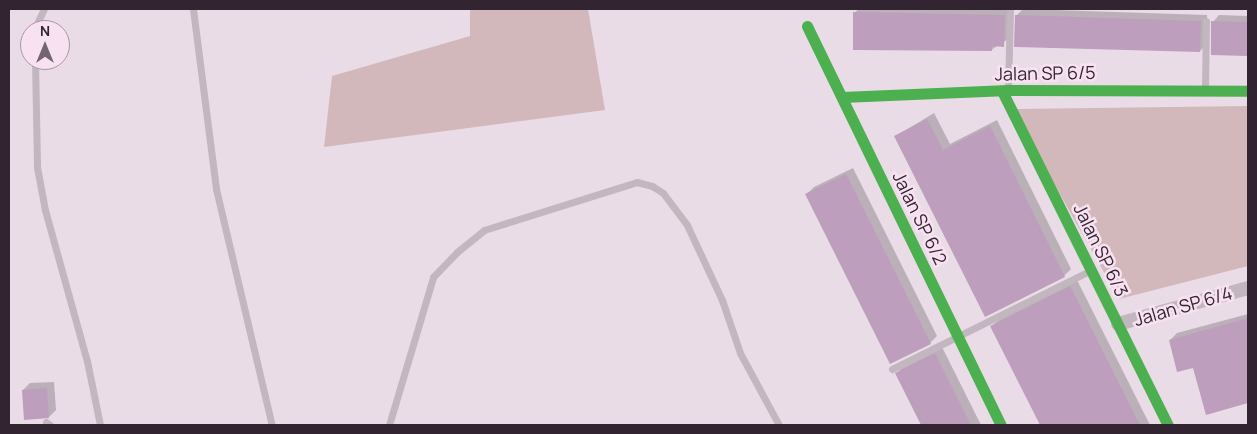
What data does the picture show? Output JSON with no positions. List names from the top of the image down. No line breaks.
{"streets":{"street":["Jalan SP 6/5","Jalan SP 6/2","Jalan SP 6/3","Jalan SP 6/4"]},"crossings":[["Jalan SP 6/5","Jalan SP 6/2"],["Jalan SP 6/5","Jalan SP 6/3"],["Jalan SP 6/3","Jalan SP 6/4"]],"north":"top"}
